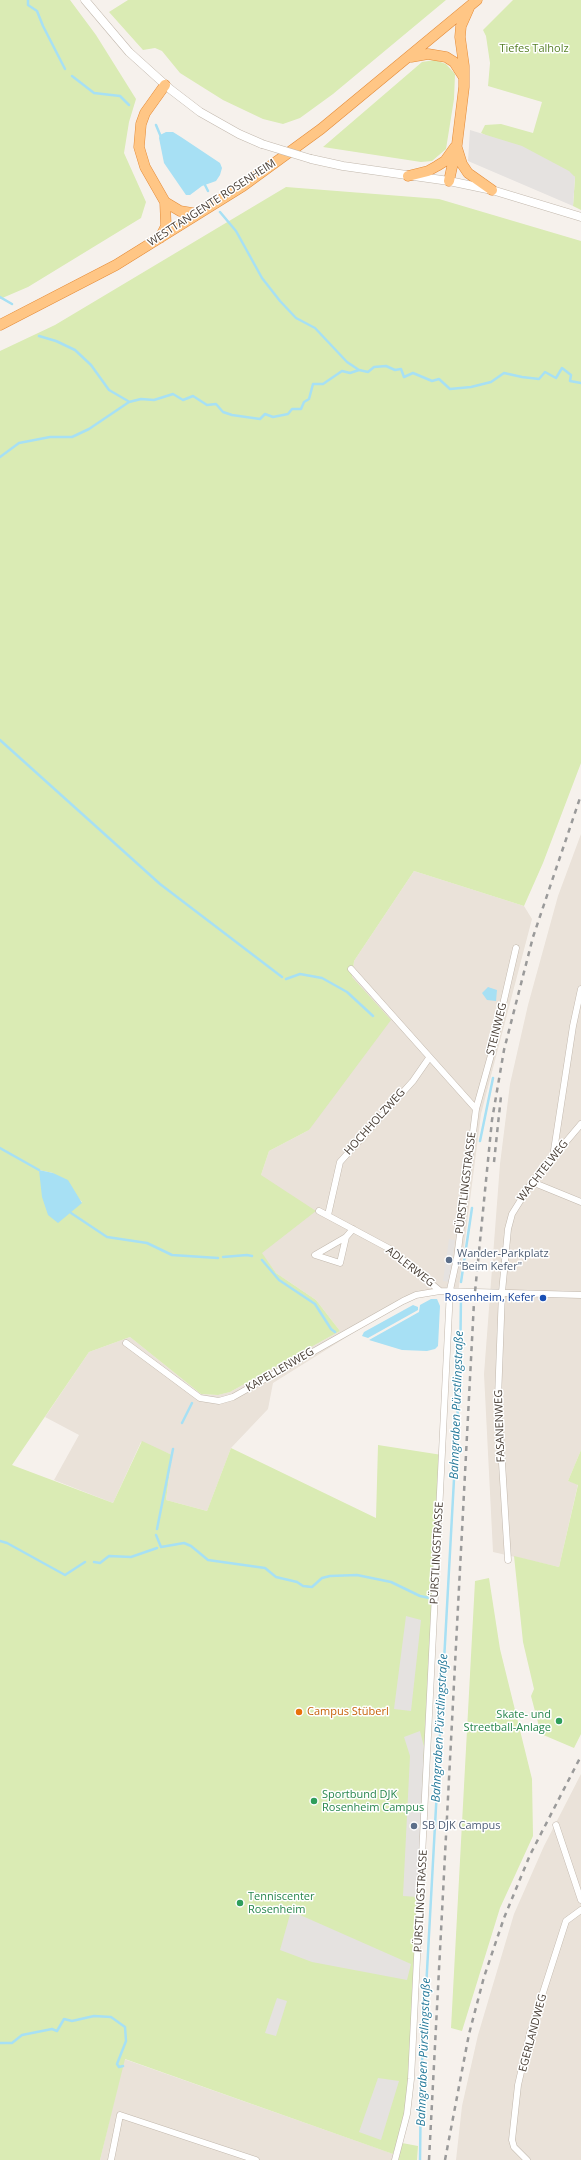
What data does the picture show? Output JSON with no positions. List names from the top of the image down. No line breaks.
{"streets":{"highway":["WESTTANGENTE ROSENHEIM"],"street":["STEINWEG","HOCHHOLZWEG","WACHTELWEG","PÜRSTLINGSTRASSE","ADLERWEG","KAPELLENWEG","FASANENWEG","EGERLANDWEG"]},"crossings":[["STEINWEG","PÜRSTLINGSTRASSE"],["HOCHHOLZWEG","ADLERWEG"],["WACHTELWEG","ADLERWEG"],["WACHTELWEG","FASANENWEG"],["PÜRSTLINGSTRASSE","ADLERWEG"],["ADLERWEG","KAPELLENWEG"],["ADLERWEG","FASANENWEG"]],"water":["Bahngraben Pürstlingstraße"],"parks":["Tiefes Talholz"],"places":["Wander-Parkplatz \"Beim Kefer\"","Rosenheim, Kefer","Campus Stüberl","Skate- und Streetball-Anlage","Sportbund DJK Rosenheim Campus","SB DJK Campus","Tenniscenter Rosenheim"]}
